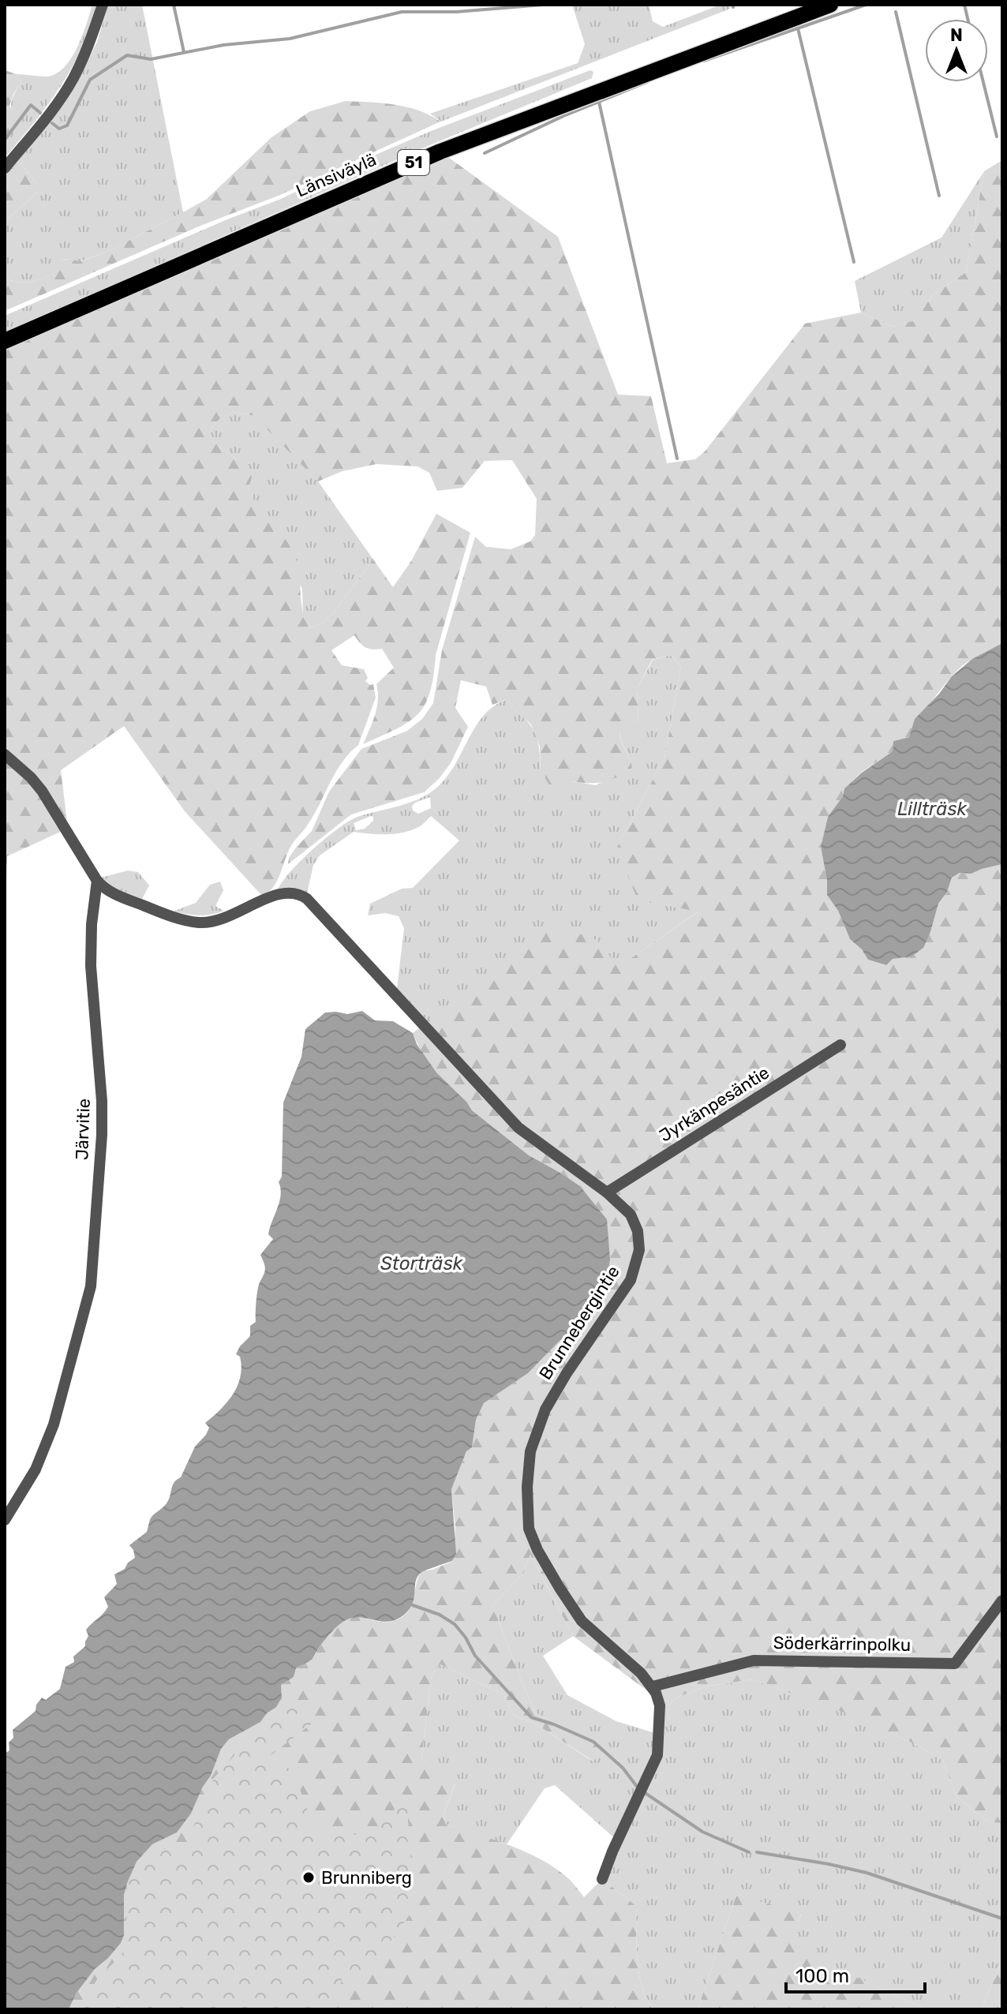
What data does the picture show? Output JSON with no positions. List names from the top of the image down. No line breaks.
{"streets":{"main road":["51","Länsiväylä"],"street":["Jyrkänpesäntie","Järvitie","Brunnebergintie","Söderkärrinpolku"]},"crossings":[["Jyrkänpesäntie","Brunnebergintie"],["Järvitie","Brunnebergintie"],["Brunnebergintie","Söderkärrinpolku"]],"water":["Lillträsk","Storträsk"],"places":["Brunniberg"],"scale_bar":"100 m","north":"top"}
